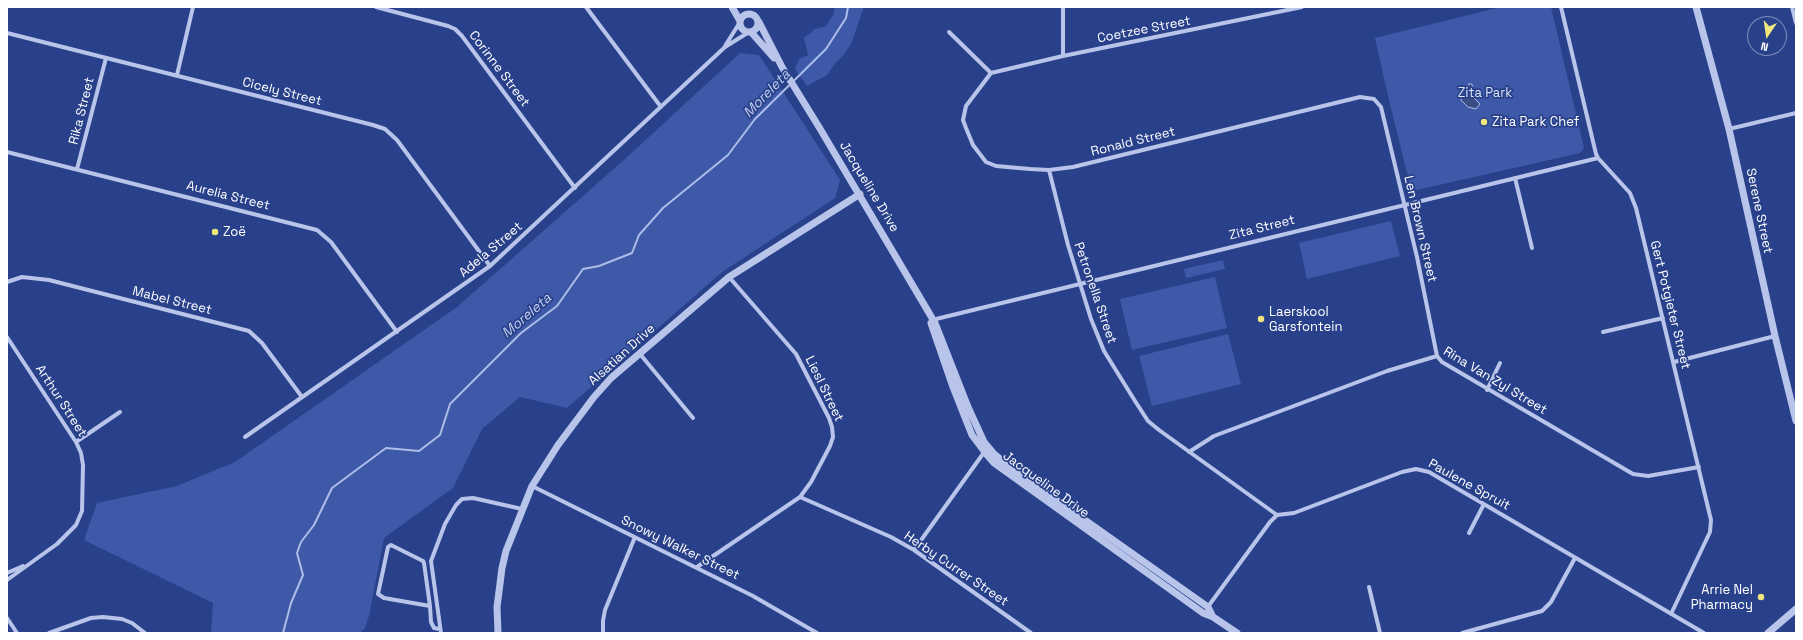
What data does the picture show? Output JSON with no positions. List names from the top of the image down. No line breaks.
{"streets":{"street":["Coetzee Street","Corinne Street","Cicely Street","Rika Street","Ronald Street","Jacqueline Drive","Aurelia Street","Serene Street","Zita Street","Len Brown Street","Adela Street","Petronella Street","Mabel Street","Gert Potgieter Street","Alsatian Drive","Rina Van Zyl Street","Liesl Street","Arthur Street","Paulene Spruit","Snowy Walker Street","Herby Currer Street"]},"crossings":[["Coetzee Street","Ronald Street"],["Corinne Street","Adela Street"],["Cicely Street","Rika Street"],["Cicely Street","Adela Street"],["Rika Street","Aurelia Street"],["Ronald Street","Len Brown Street"],["Ronald Street","Petronella Street"],["Jacqueline Drive","Zita Street"],["Jacqueline Drive","Adela Street"],["Jacqueline Drive","Alsatian Drive"],["Aurelia Street","Adela Street"],["Zita Street","Len Brown Street"],["Zita Street","Petronella Street"],["Zita Street","Gert Potgieter Street"],["Len Brown Street","Rina Van Zyl Street"],["Adela Street","Mabel Street"],["Petronella Street","Rina Van Zyl Street"],["Petronella Street","Paulene Spruit"],["Gert Potgieter Street","Rina Van Zyl Street"],["Gert Potgieter Street","Paulene Spruit"],["Alsatian Drive","Liesl Street"],["Alsatian Drive","Snowy Walker Street"],["Liesl Street","Snowy Walker Street"],["Liesl Street","Herby Currer Street"]],"water":["Moreleta"],"parks":["Zita Park"],"places":["Zita Park Chef","Zoë","Laerskool Garsfontein","Arrie Nel Pharmacy"],"north":"bottom"}
